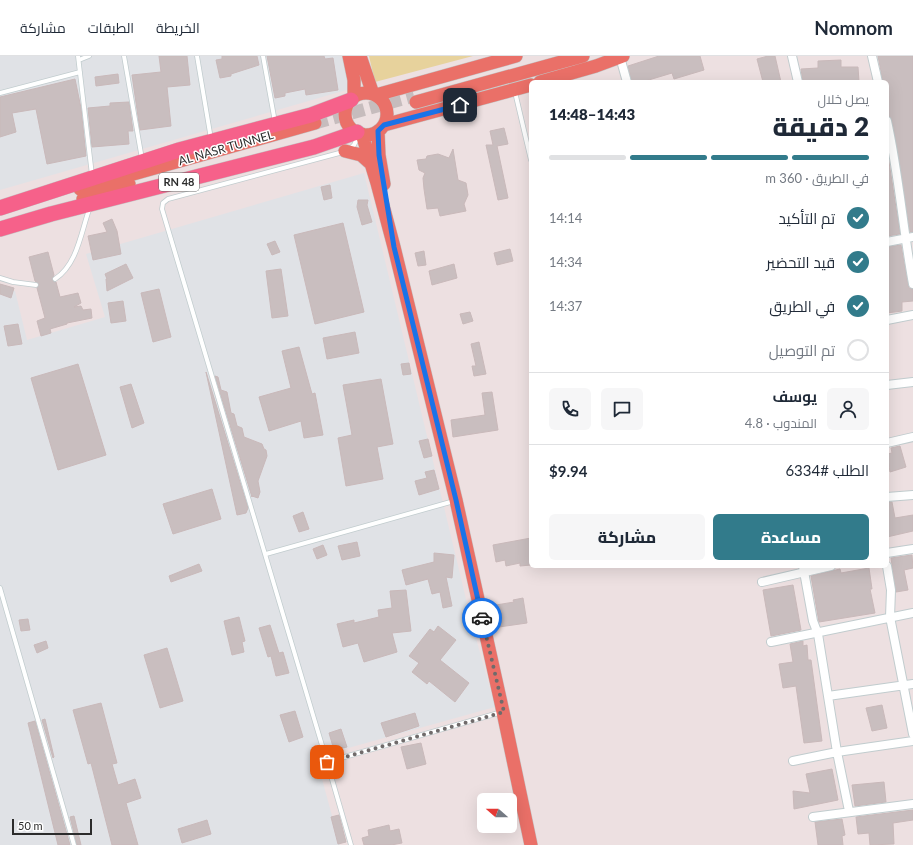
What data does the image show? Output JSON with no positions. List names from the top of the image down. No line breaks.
{"streets":{"highway":["RN 48"],"main road":["AL NASR TUNNEL"]},"crossings":[["AL NASR TUNNEL","RN 48"]],"scale_bar":"50 m","north":"left","page":{"header":"Nomnom","nav":["الخريطة","الطبقات","مشاركة"],"heading":["2 دقيقة","يصل خلال","14:43–14:48"],"panel":["يوسف","المندوب · 4.8","الطلب #6334","$9.94"],"bar":"في الطريق · 360 m","list":[["تم التأكيد","14:14"],["قيد التحضير","14:34"],["في الطريق","14:37"],"تم التوصيل"],"buttons":["مساعدة","مشاركة"],"scale":"50 m"}}
